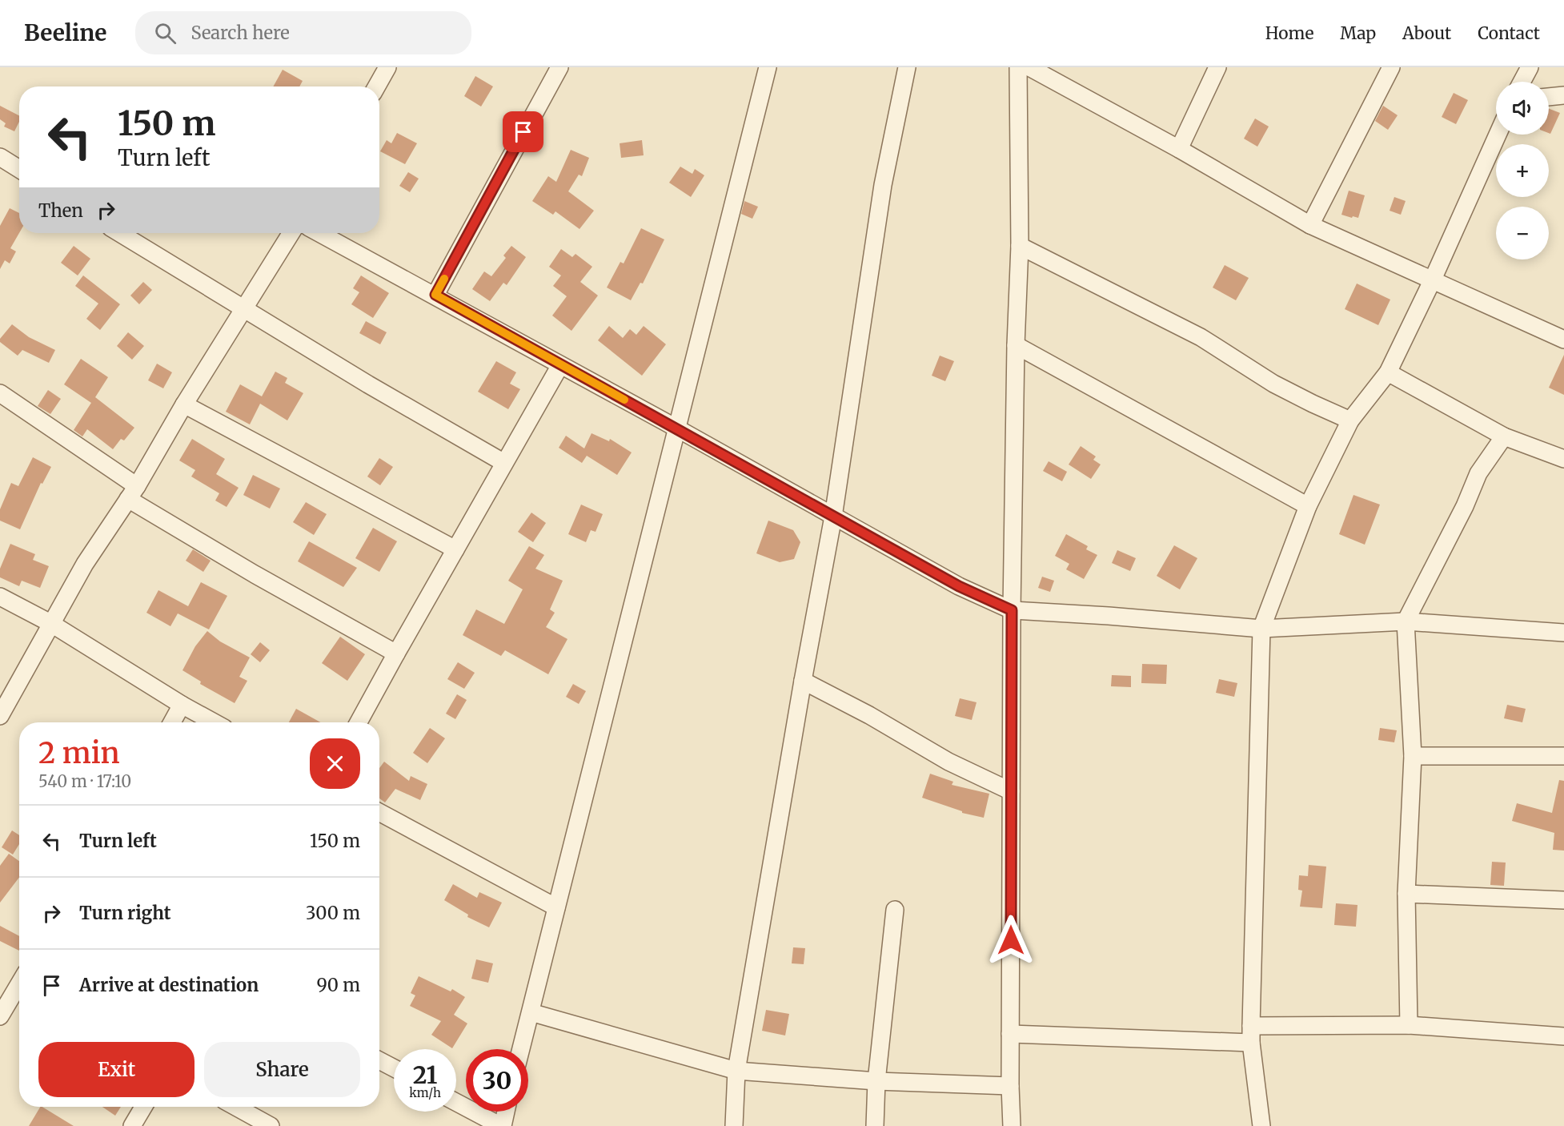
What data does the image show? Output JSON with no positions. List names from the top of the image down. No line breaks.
{"page":{"header":"Beeline","search":"Search here","nav":["Home","Map","About","Contact"],"map_buttons":["+","−"],"turn":["150 m","Turn left"],"then":"Then","heading":["2 min","540 m · 17:10"],"list":[{"name":"Turn left","value":"150 m"},{"name":"Turn right","value":"300 m"},{"name":"Arrive at destination","value":"90 m"}],"buttons":["Exit","Share"],"speed":"21 km/h","limit":"30"}}
